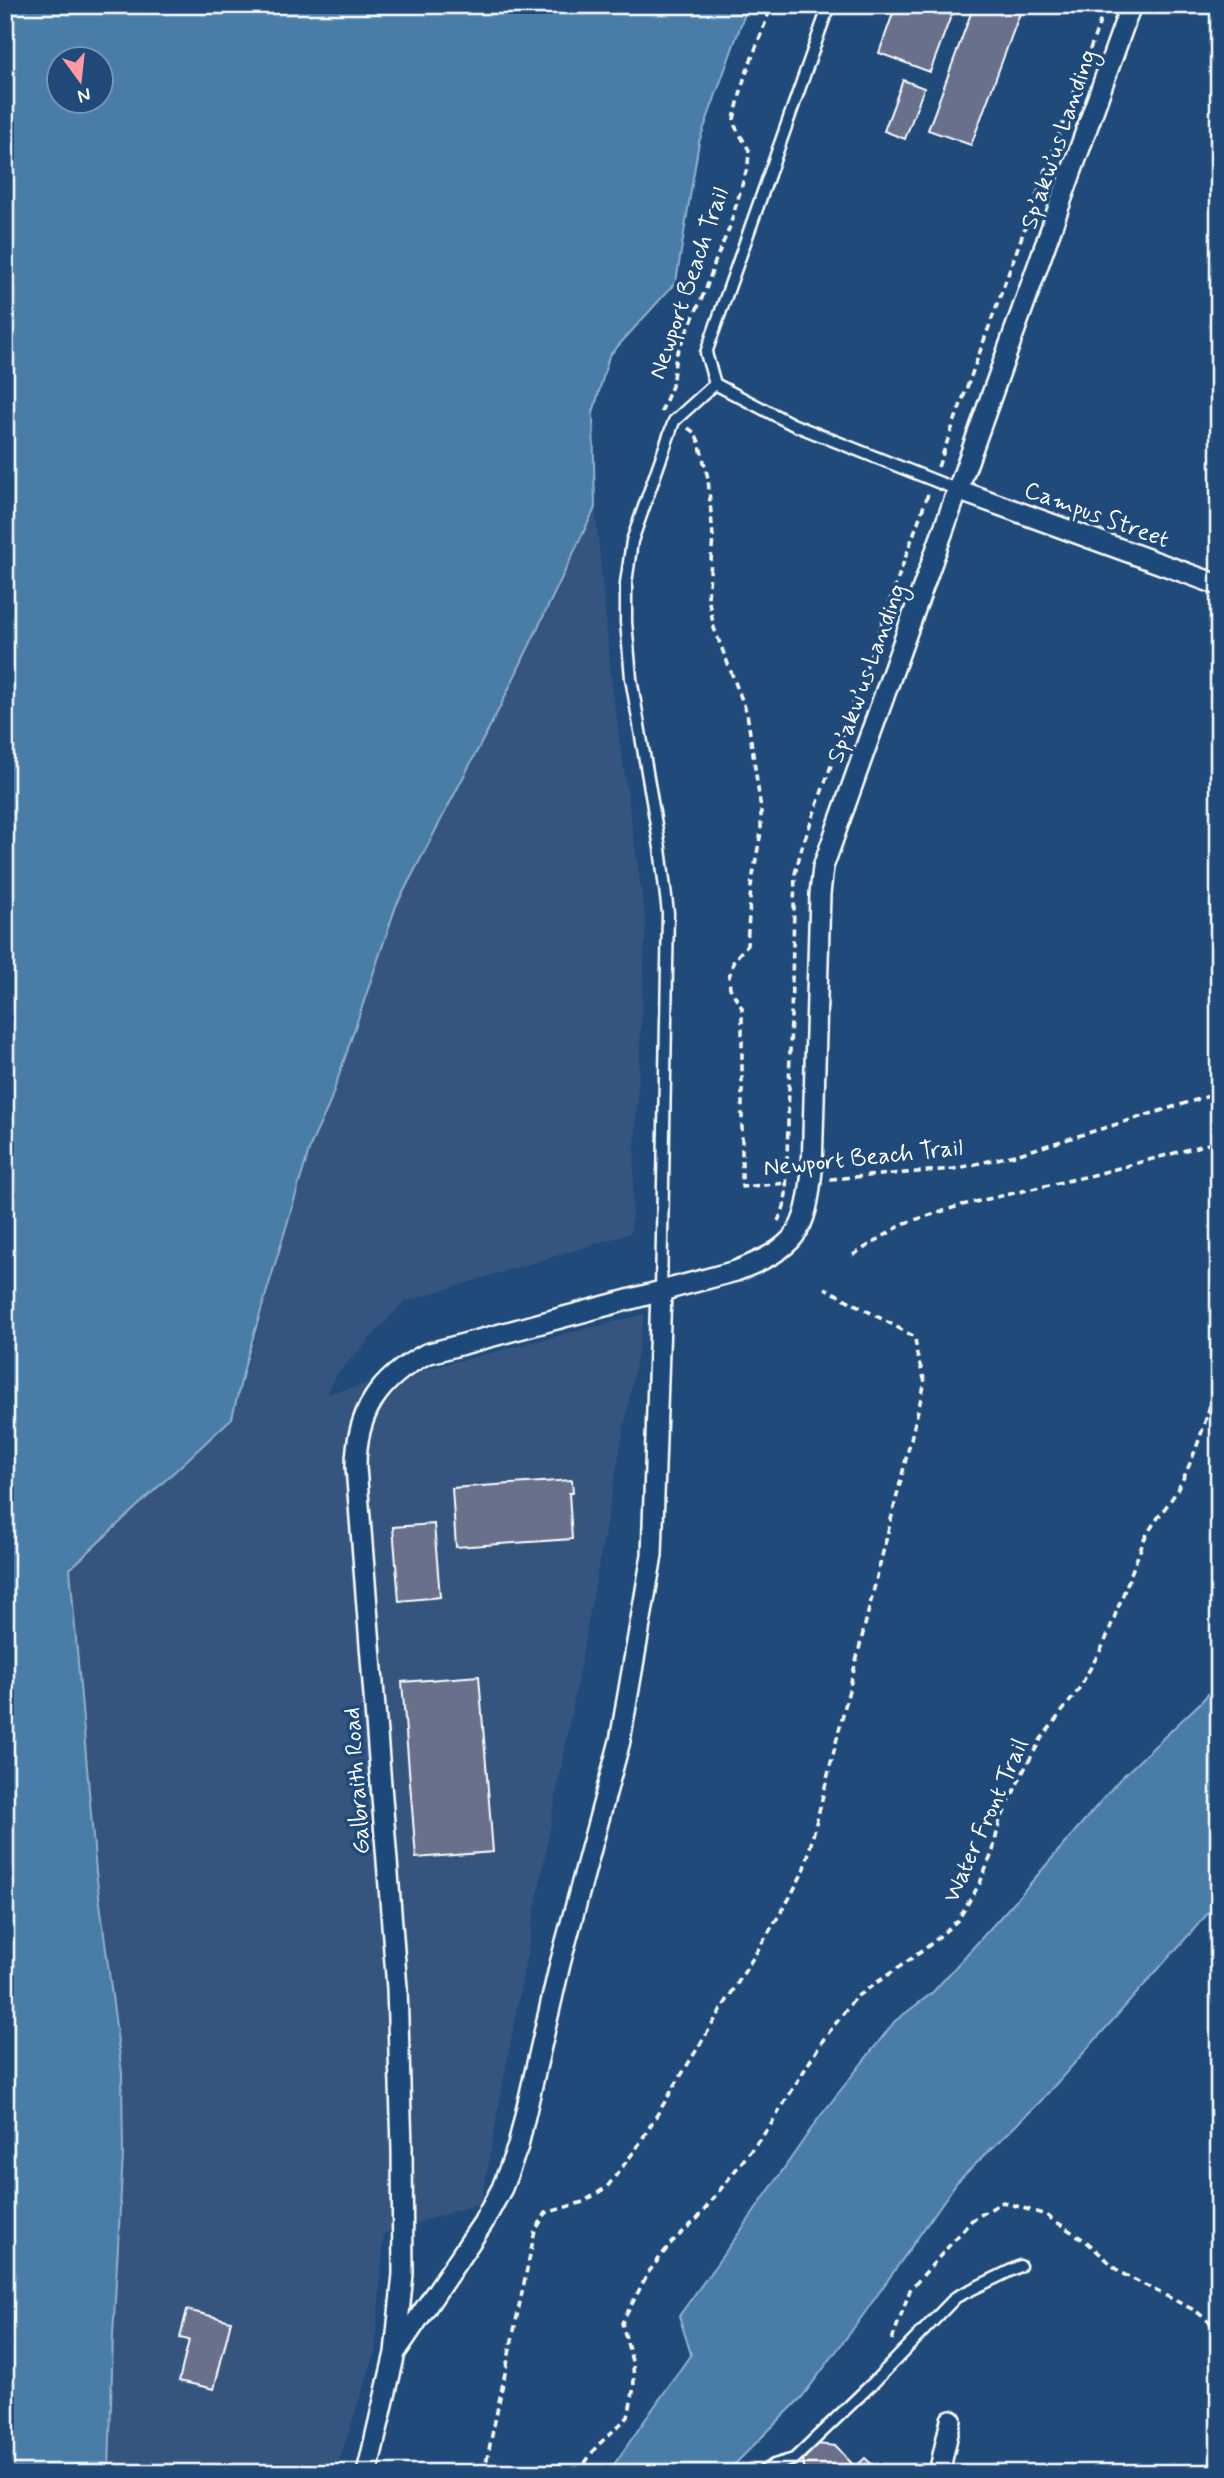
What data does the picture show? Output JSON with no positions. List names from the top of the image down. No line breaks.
{"streets":{"street":["Sp’akw’us Landing","Campus Street","Galbraith Road"],"path":["Newport Beach Trail","Water Front Trail"]},"crossings":[["Sp’akw’us Landing","Campus Street"],["Sp’akw’us Landing","Galbraith Road"]],"north":"bottom"}
